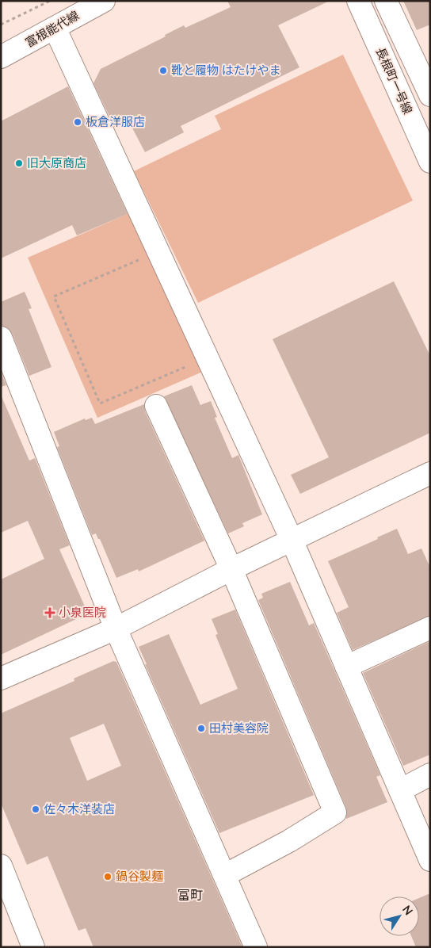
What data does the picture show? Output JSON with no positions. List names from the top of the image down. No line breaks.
{"streets":{"street":["富根能代線","長根町一号線"]},"districts":["富町"],"places":{"other":["靴と履物 はたけやま","板倉洋服店","旧大原商店","田村美容院","佐々木洋装店","鍋谷製麺"],"health":["小泉医院"]},"north":"top right"}
